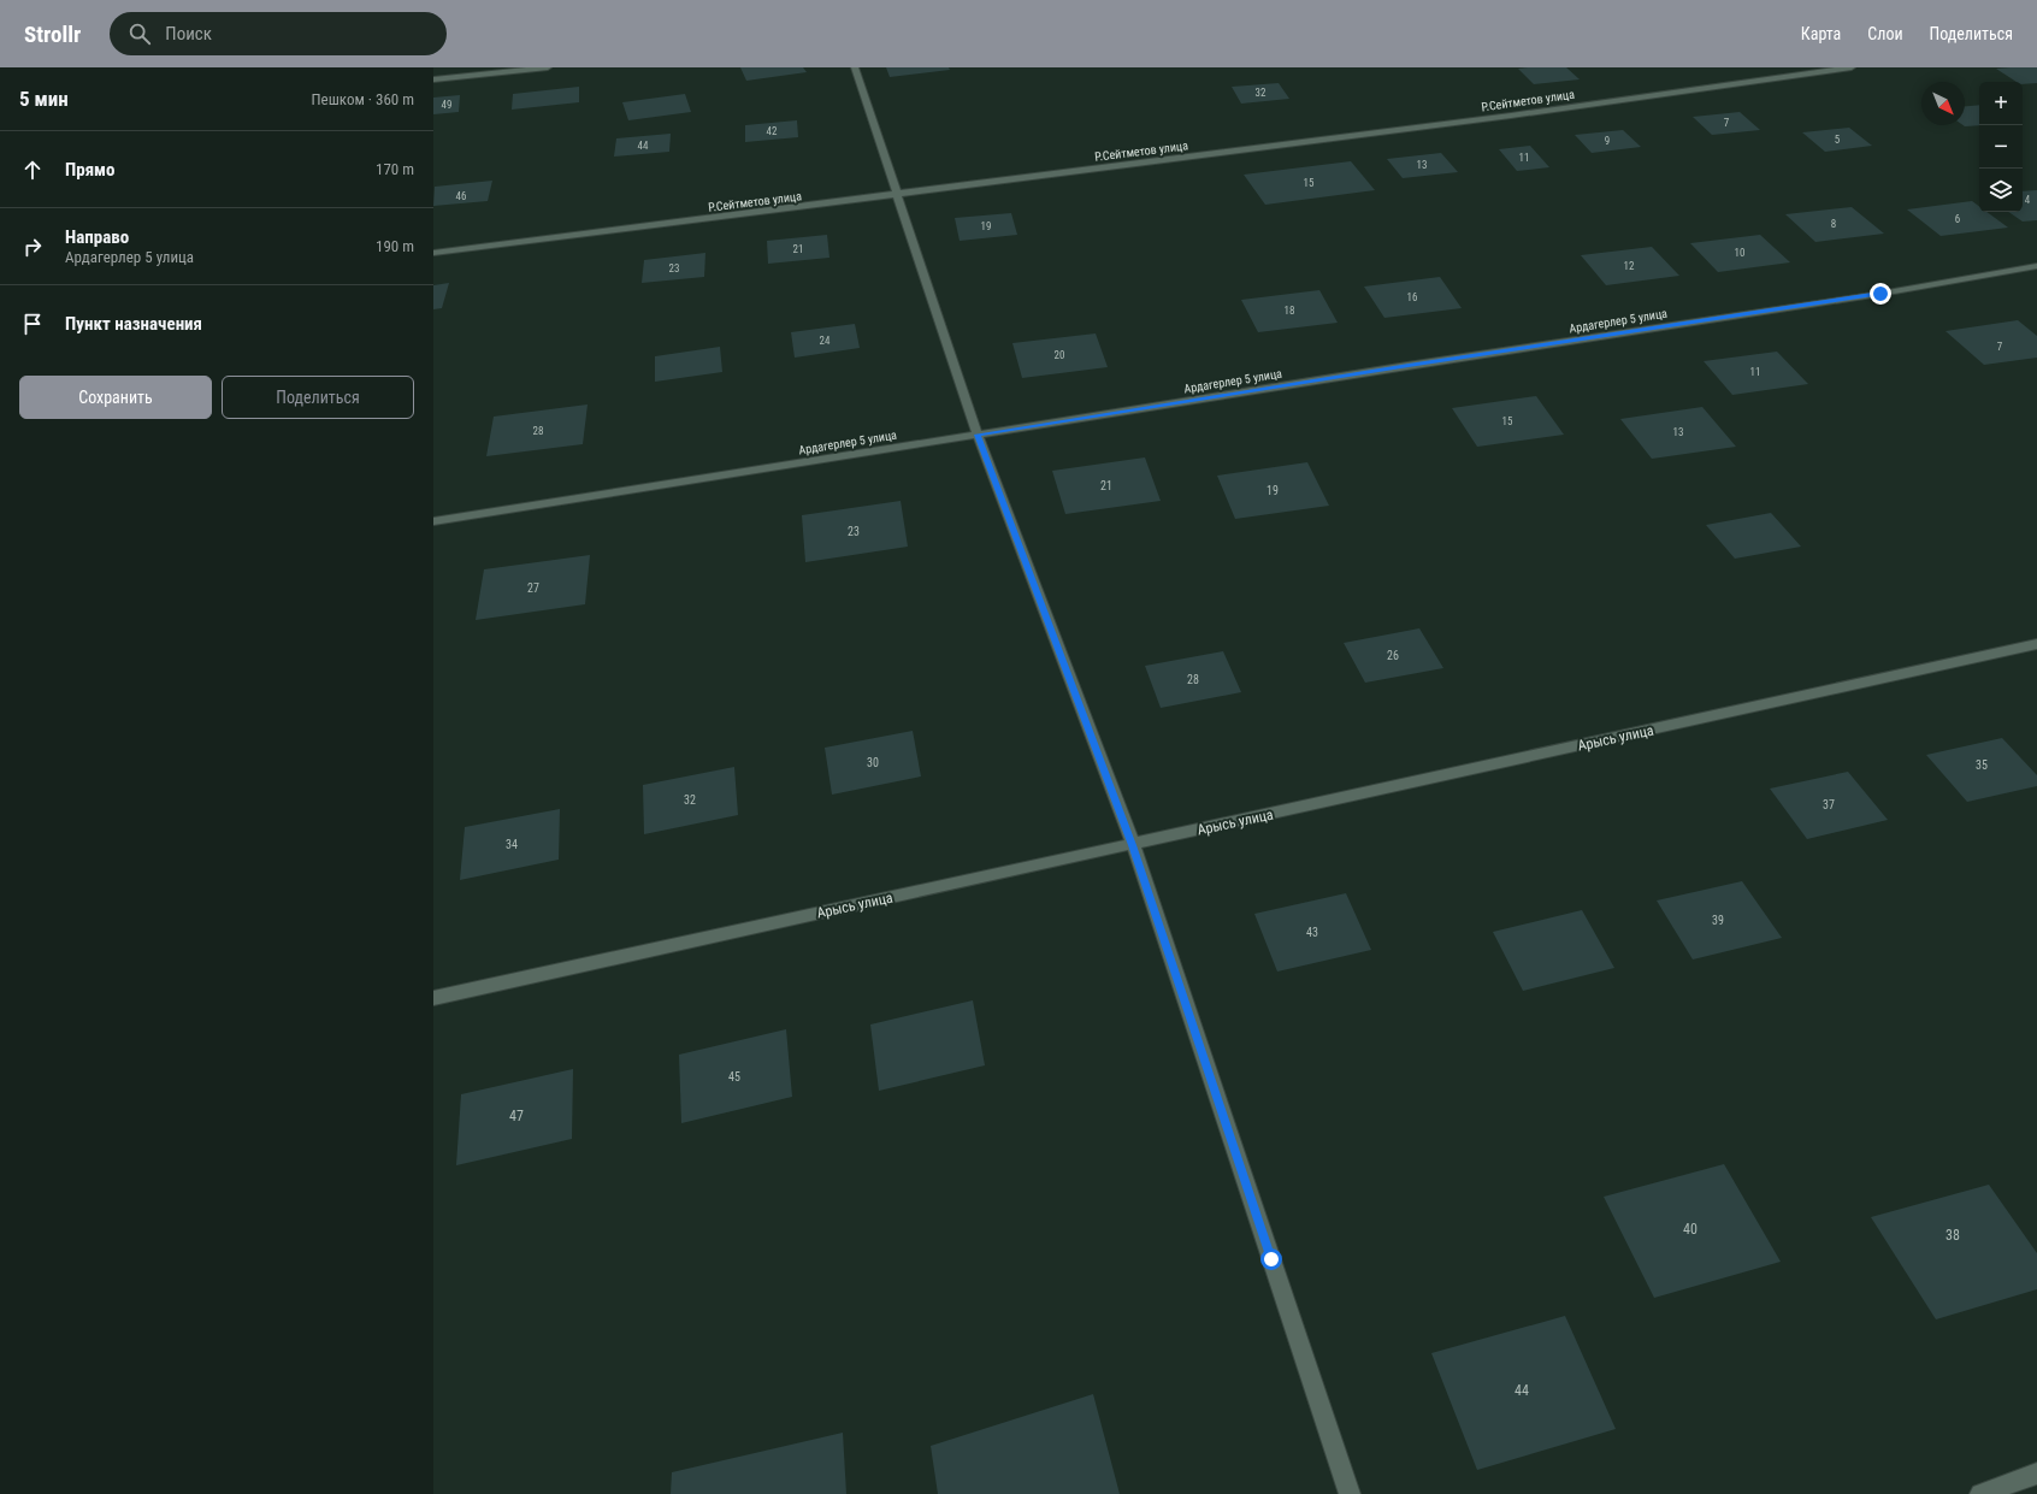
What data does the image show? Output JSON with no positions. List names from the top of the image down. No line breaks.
{"streets":{"street":["Р.Сейтметов улица","Ардагерлер 5 улица","Арысь улица"]},"house_numbers":["32","49","7","42","5","9","44","11","13","15","46","4","6","8","19","21","10","12","23","16","18","24","7","20","11","15","28","13","21","19","23","27","26","28","30","35","32","37","34","39","43","45","47","40","38","44"],"north":"bottom right","page":{"header":"Strollr","search":"Поиск","nav":["Карта","Слои","Поделиться"],"heading":["5 мин","Пешком · 360 m"],"map_buttons":["+","−"],"list":[["Прямо","170 m"],["Направо","Ардагерлер 5 улица","190 m"],"Пункт назначения"],"buttons":["Сохранить","Поделиться"]}}
